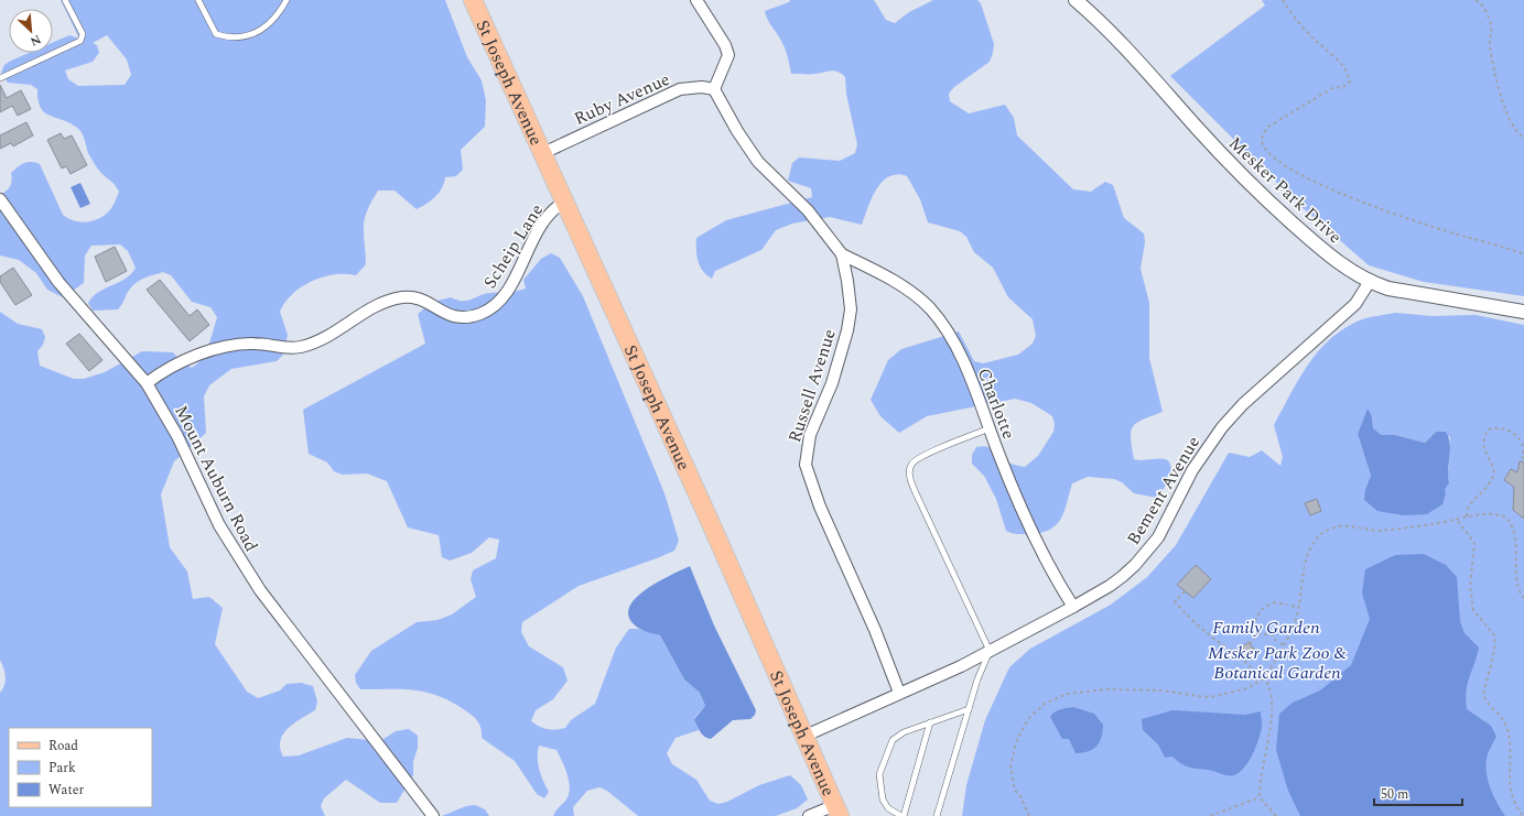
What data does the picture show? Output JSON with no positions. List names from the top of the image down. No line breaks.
{"streets":{"main road":["St Joseph Avenue"],"street":["Ruby Avenue","Mesker Park Drive","Scheip Lane","Russell Avenue","Charlotte","Mount Auburn Road","Bement Avenue"]},"crossings":[["St Joseph Avenue","Ruby Avenue"],["St Joseph Avenue","Scheip Lane"],["St Joseph Avenue","Bement Avenue"],["Ruby Avenue","Russell Avenue"],["Mesker Park Drive","Bement Avenue"],["Scheip Lane","Mount Auburn Road"],["Russell Avenue","Charlotte"],["Russell Avenue","Bement Avenue"],["Charlotte","Bement Avenue"]],"parks":["Family Garden","Mesker Park Zoo & Botanical Garden"],"legend":["Road","Park","Water"],"scale_bar":"50 m","north":"bottom right"}
